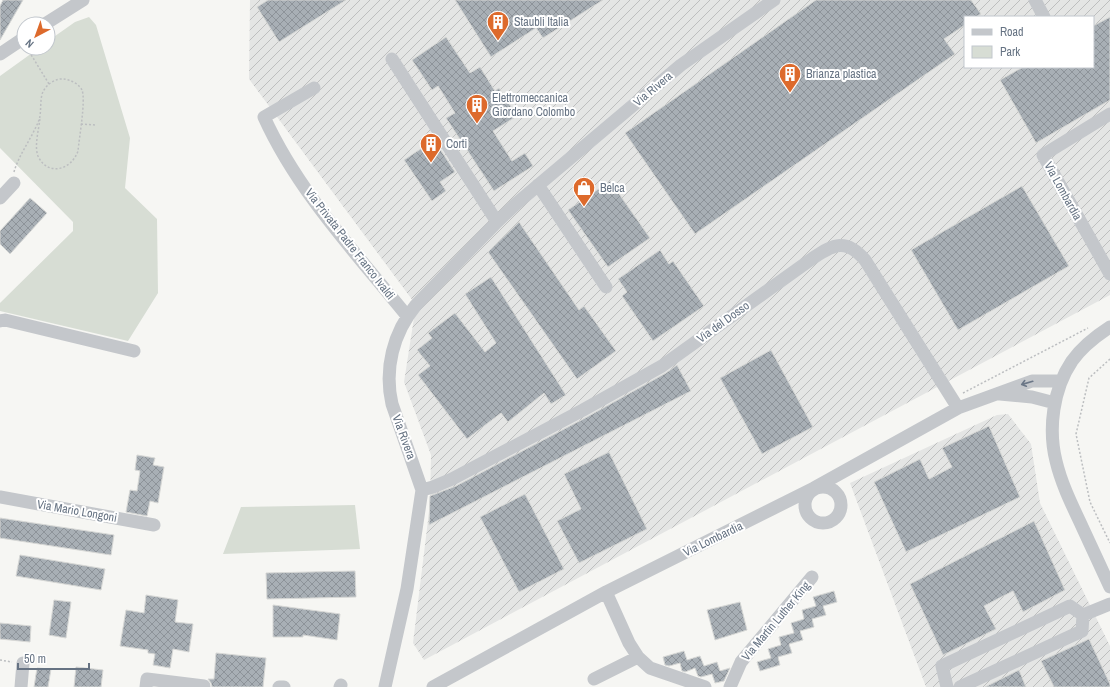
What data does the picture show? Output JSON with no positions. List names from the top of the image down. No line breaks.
{"streets":{"street":["Via Rivera","Via Lombardia","Via Privata Padre Franco Ivaldi","Via del Dosso","Via Mario Longoni","Via Martin Luther King"]},"crossings":[["Via Rivera","Via Privata Padre Franco Ivaldi"],["Via Rivera","Via del Dosso"],["Via Lombardia","Via del Dosso"]],"places":{"building":["Staubli Italia","Brianza plastica","Elettromeccanica Giordano Colombo","Corti"],"shop":["Belca"]},"legend":["Road","Park"],"scale_bar":"50 m","north":"bottom left"}
